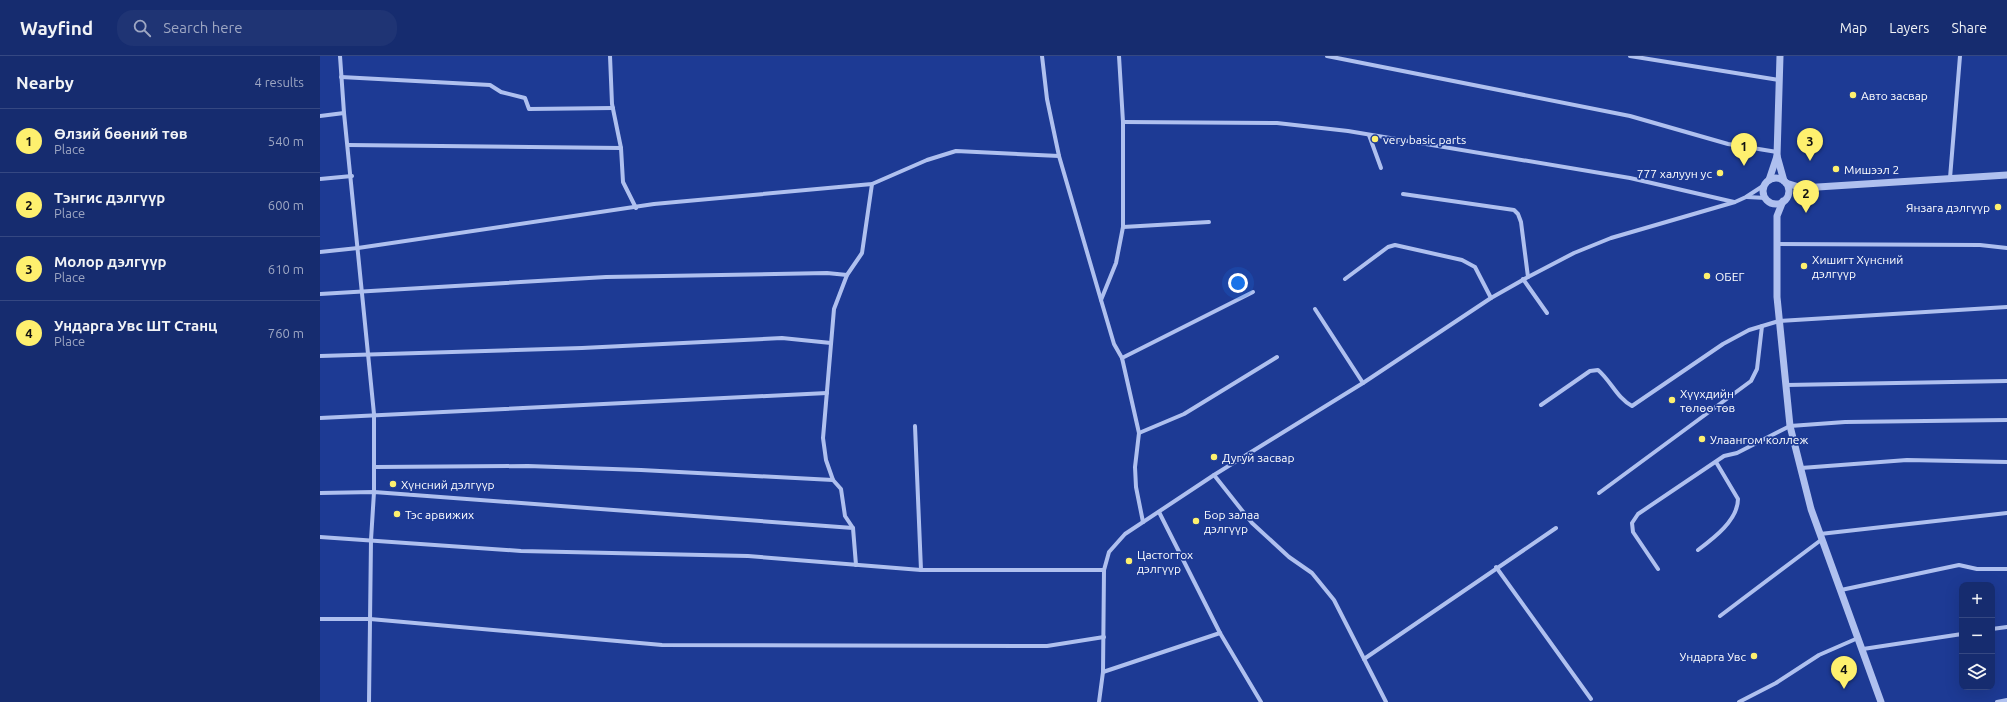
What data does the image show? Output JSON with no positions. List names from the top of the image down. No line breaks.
{"places":["Авто засвар","very basic parts","Мишээл 2","777 халуун ус","Янзага дэлгүүр","Хишигт Хүнсний дэлгүүр","ОБЕГ","Хүүхдийн төлөө төв","Улаангом коллеж","Дугуй засвар","Хүнсний дэлгүүр","Тэс арвижих","Бор залаа дэлгүүр","Цастогтох дэлгүүр","Ундарга Увс"],"page":{"header":"Wayfind","search":"Search here","nav":["Map","Layers","Share"],"heading":["Nearby","4 results"],"list":[{"mark":"1","name":"Өлзий бөөний төв","note":"Place","value":"540 m"},{"mark":"2","name":"Тэнгис дэлгүүр","note":"Place","value":"600 m"},{"mark":"3","name":"Молор дэлгүүр","note":"Place","value":"610 m"},{"mark":"4","name":"Ундарга Увс ШТ Станц","note":"Place","value":"760 m"}],"pins":["3","1","2","4"],"map_buttons":["+","−"]}}
